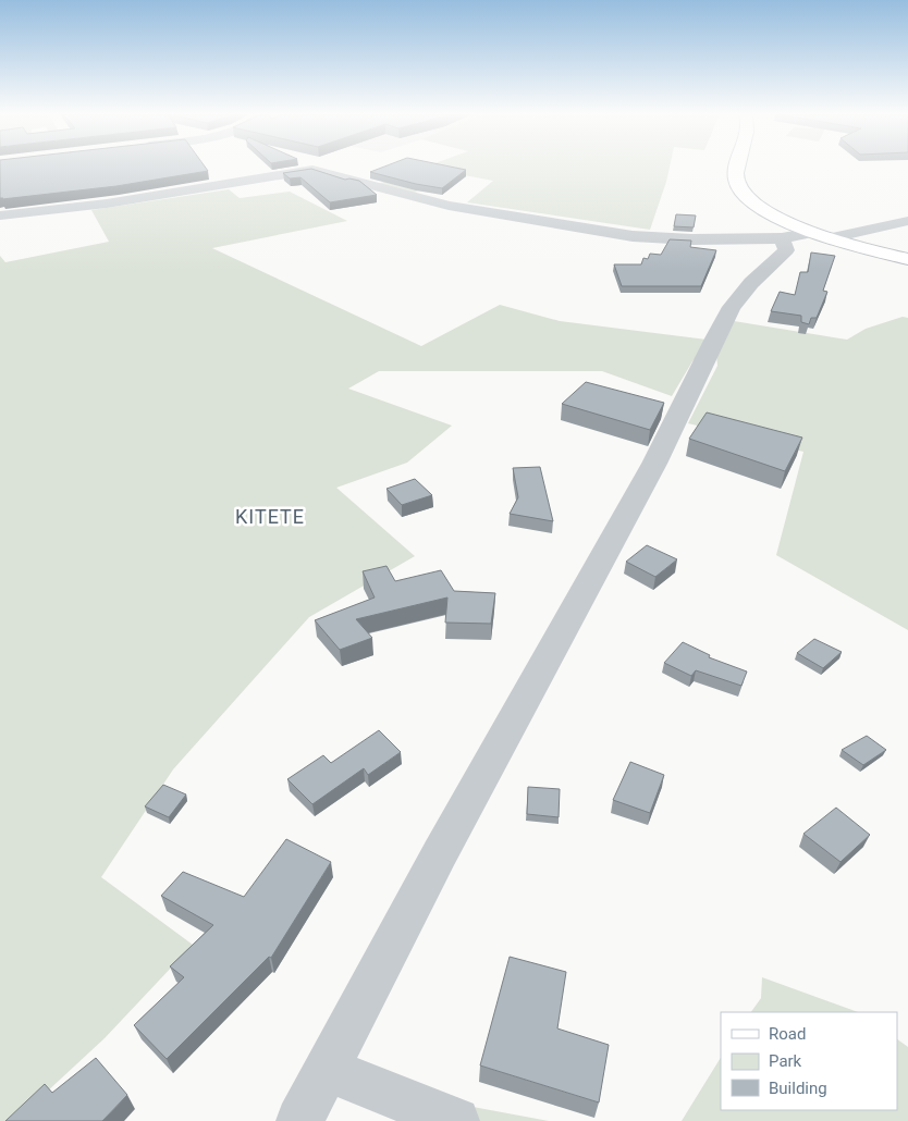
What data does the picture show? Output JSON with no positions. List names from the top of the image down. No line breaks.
{"districts":["KITETE"],"legend":["Road","Park","Building"]}
